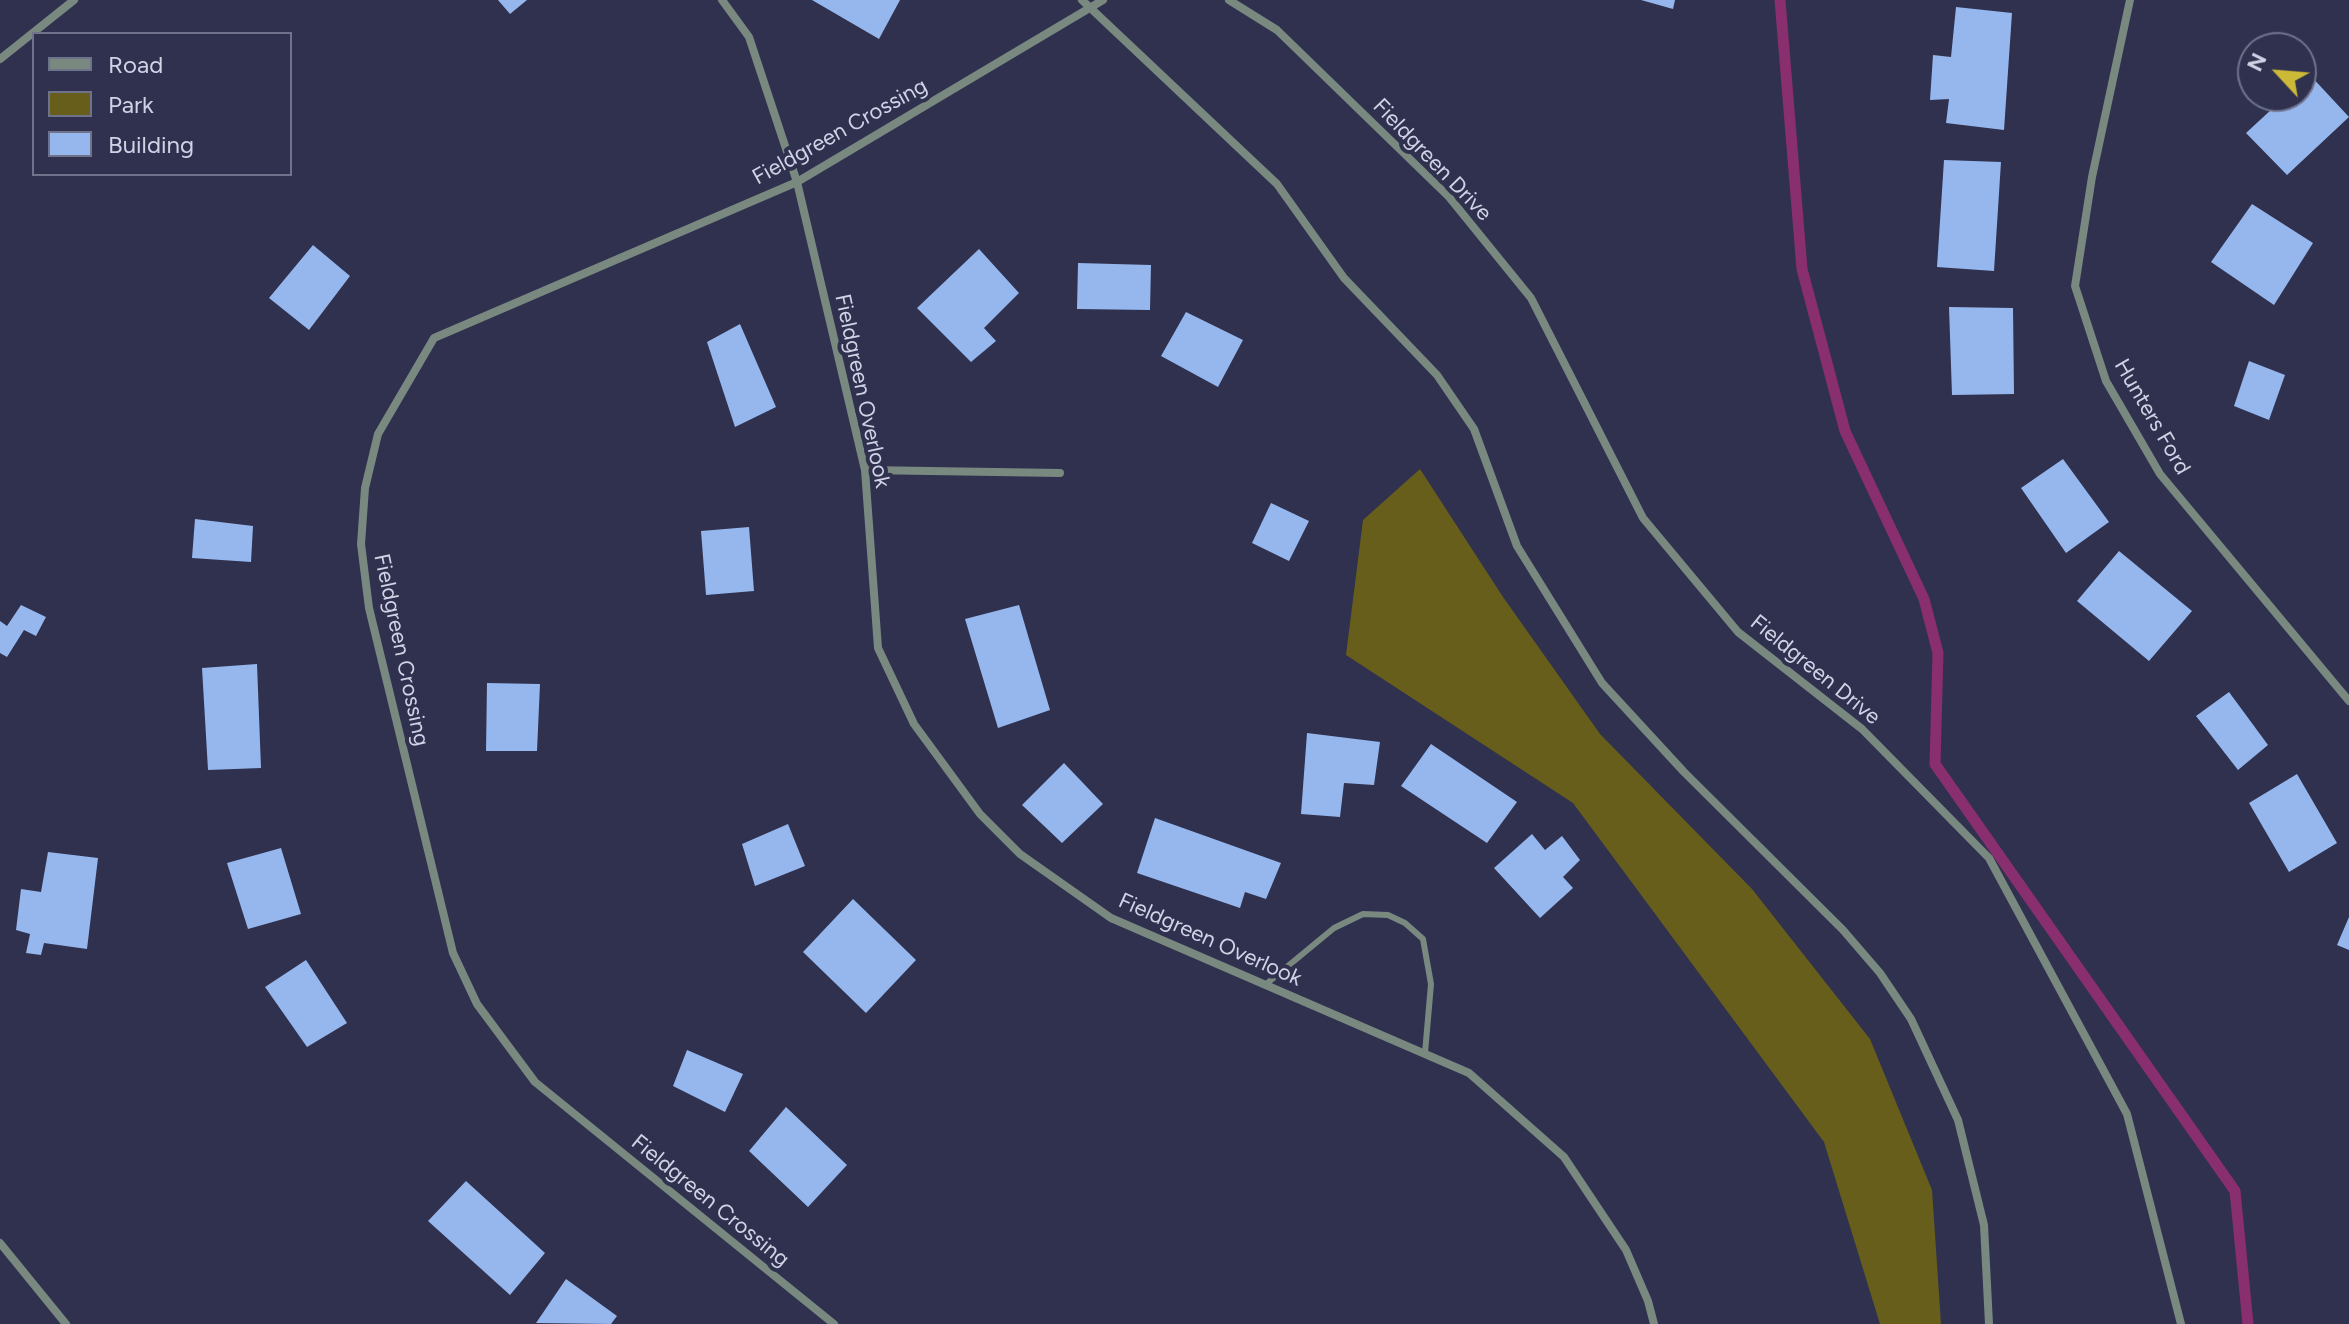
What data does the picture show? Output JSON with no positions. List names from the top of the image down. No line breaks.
{"streets":{"street":["Fieldgreen Crossing","Fieldgreen Drive","Fieldgreen Overlook","Hunters Ford"]},"crossings":[["Fieldgreen Crossing","Fieldgreen Overlook"]],"legend":["Road","Park","Building"],"north":"top left"}
